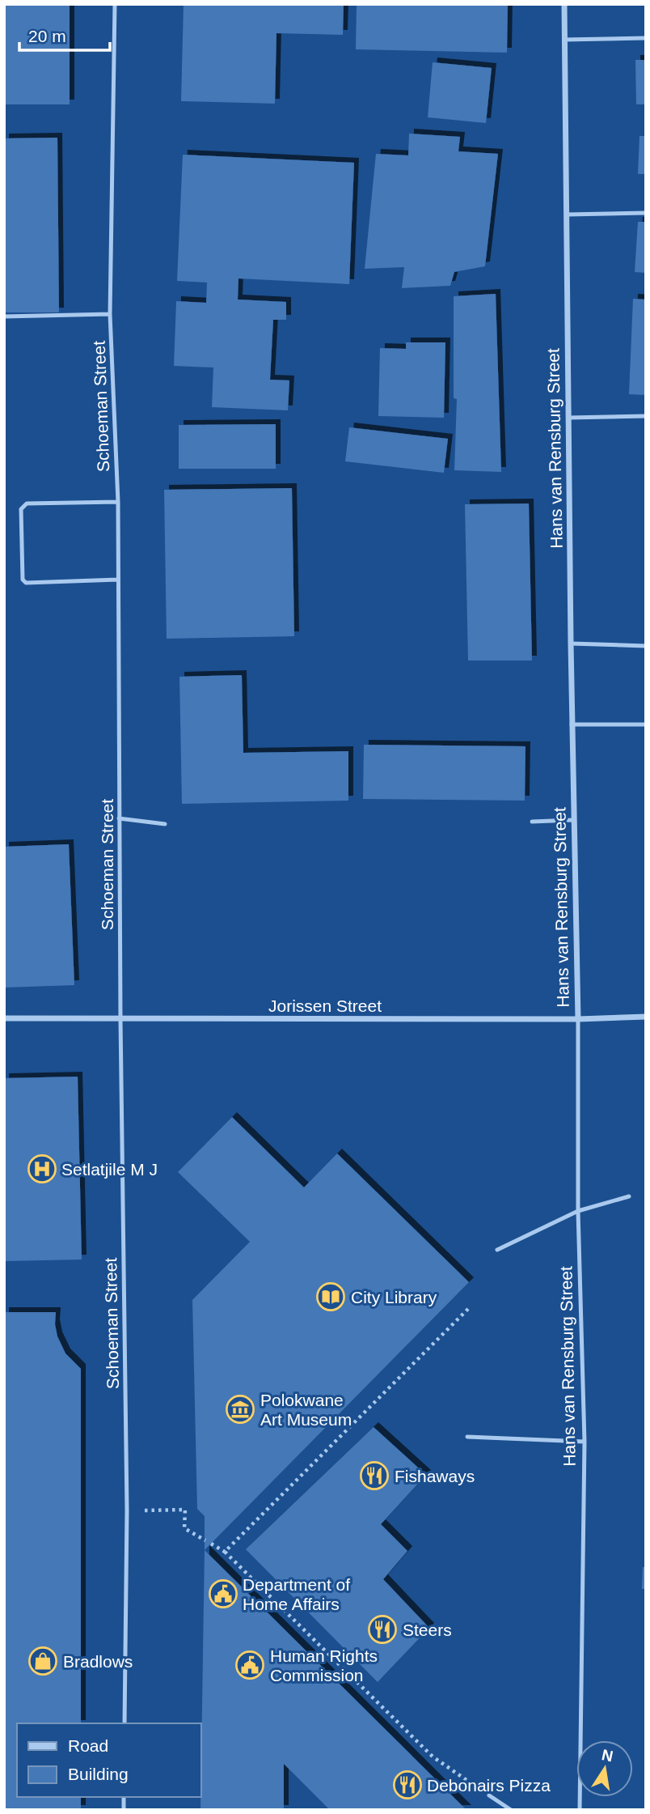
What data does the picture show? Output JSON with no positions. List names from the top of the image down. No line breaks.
{"streets":{"street":["Hans van Rensburg Street","Jorissen Street"],"lane":["Schoeman Street"]},"crossings":[["Schoeman Street","Jorissen Street"],["Hans van Rensburg Street","Jorissen Street"]],"places":{"hospital":["Setlatjile M J"],"library":["City Library"],"museum":["Polokwane Art Museum"],"restaurant":["Fishaways","Steers","Debonairs Pizza"],"public building":["Department of Home Affairs","Human Rights Commission"],"shop":["Bradlows"]},"legend":["Road","Building"],"scale_bar":"20 m","north":"top"}
